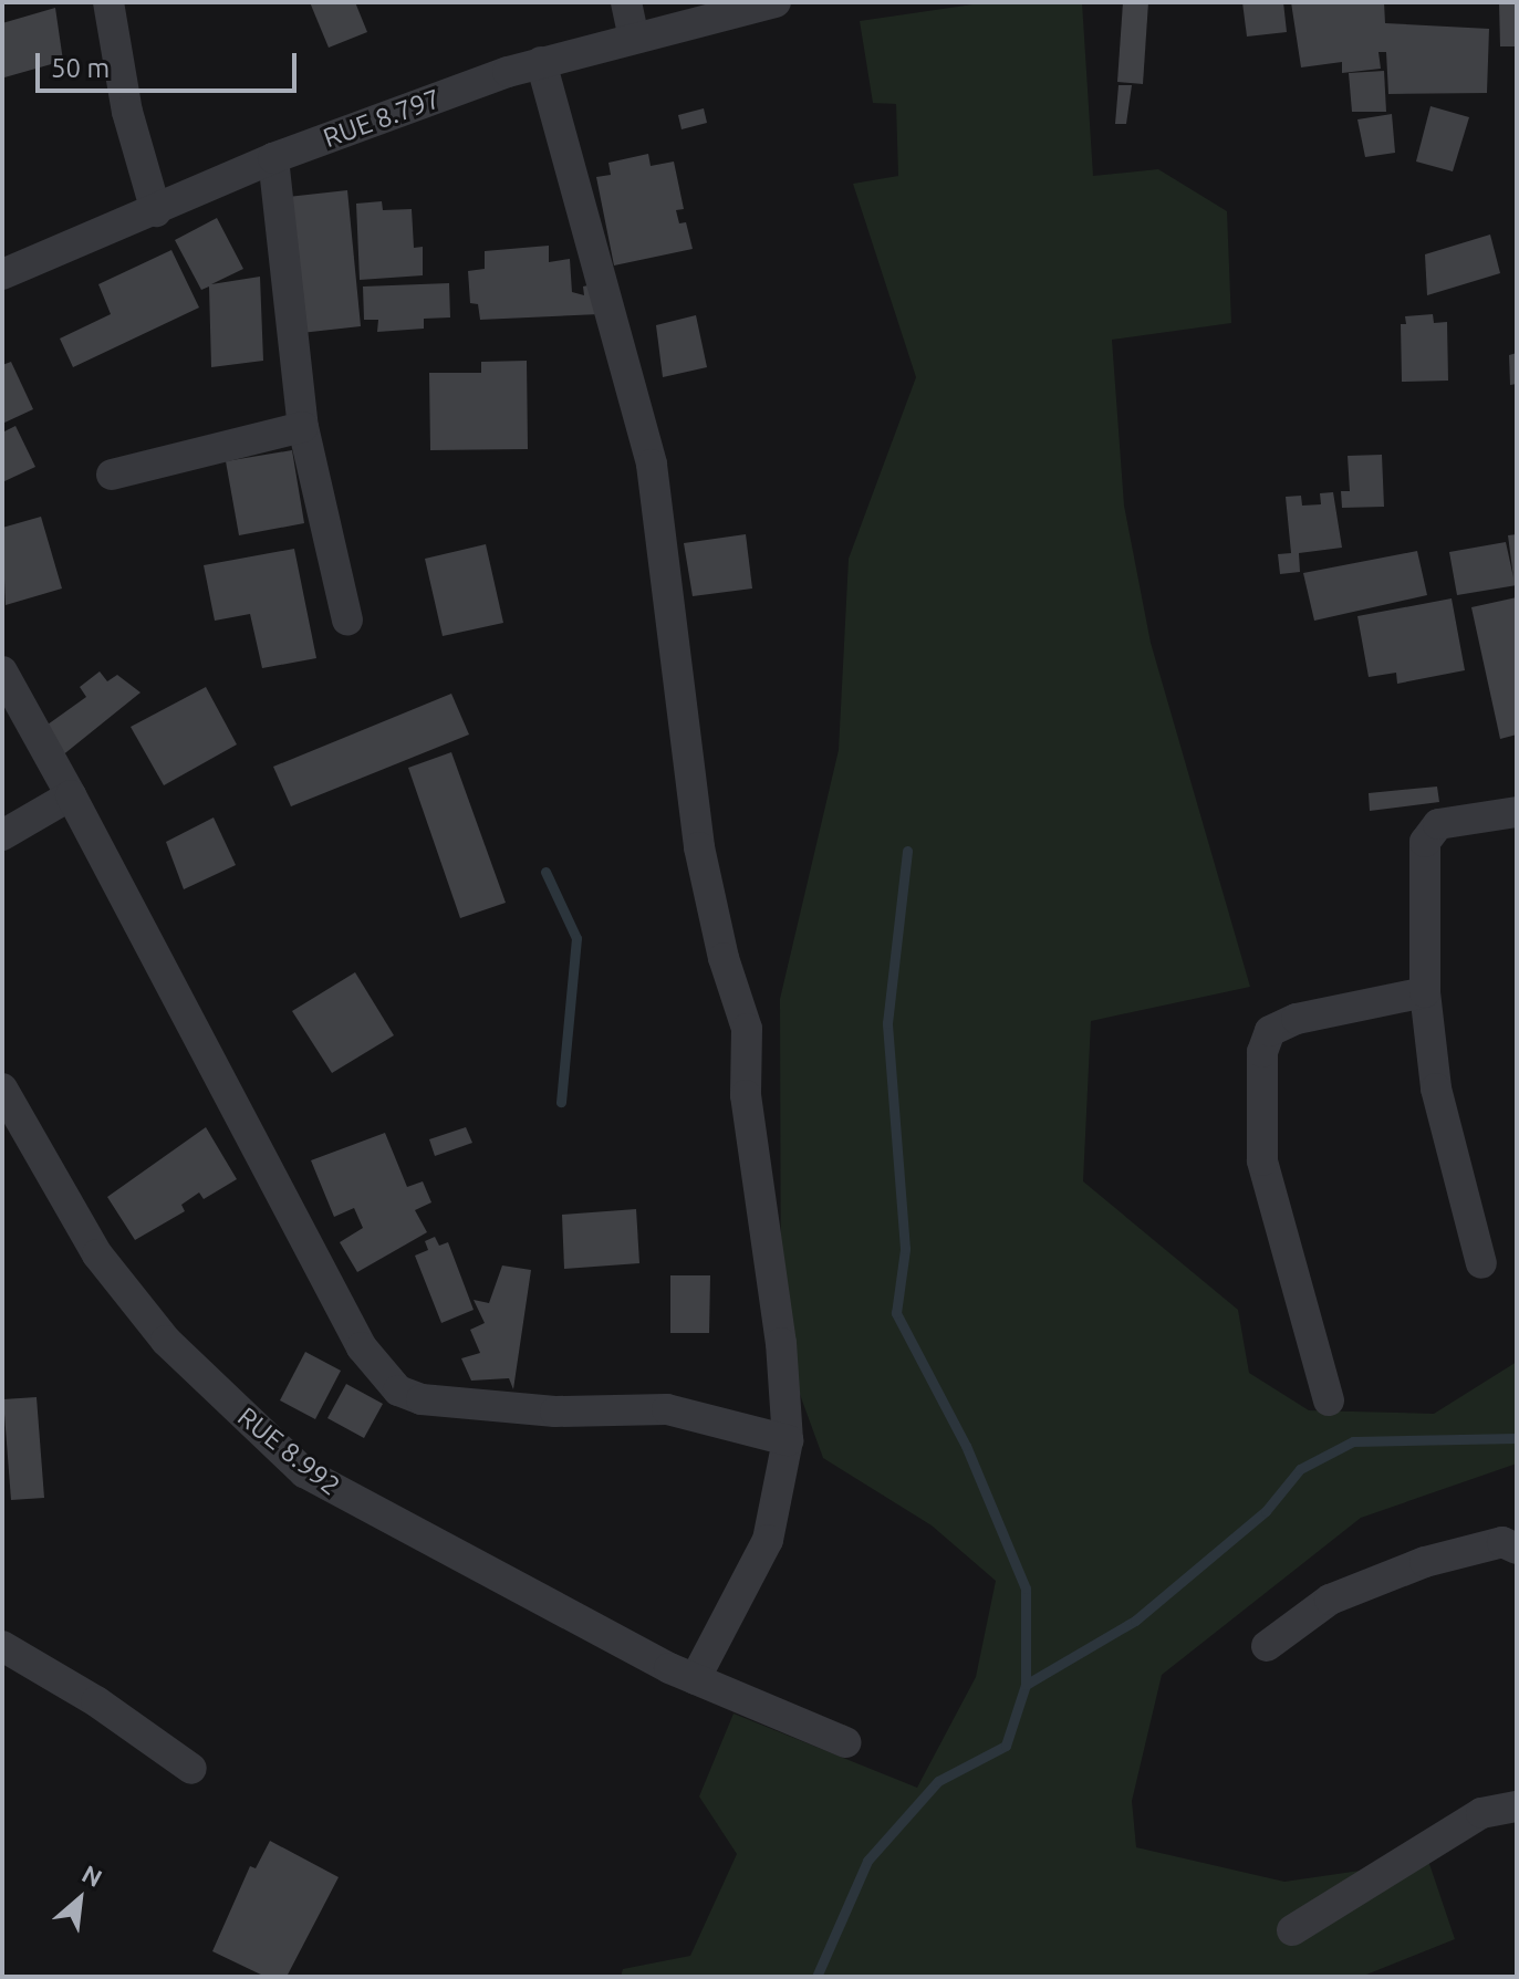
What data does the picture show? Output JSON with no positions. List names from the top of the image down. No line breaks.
{"streets":{"street":["RUE 8.797","RUE 8.992"]},"scale_bar":"50 m","north":"top right"}
